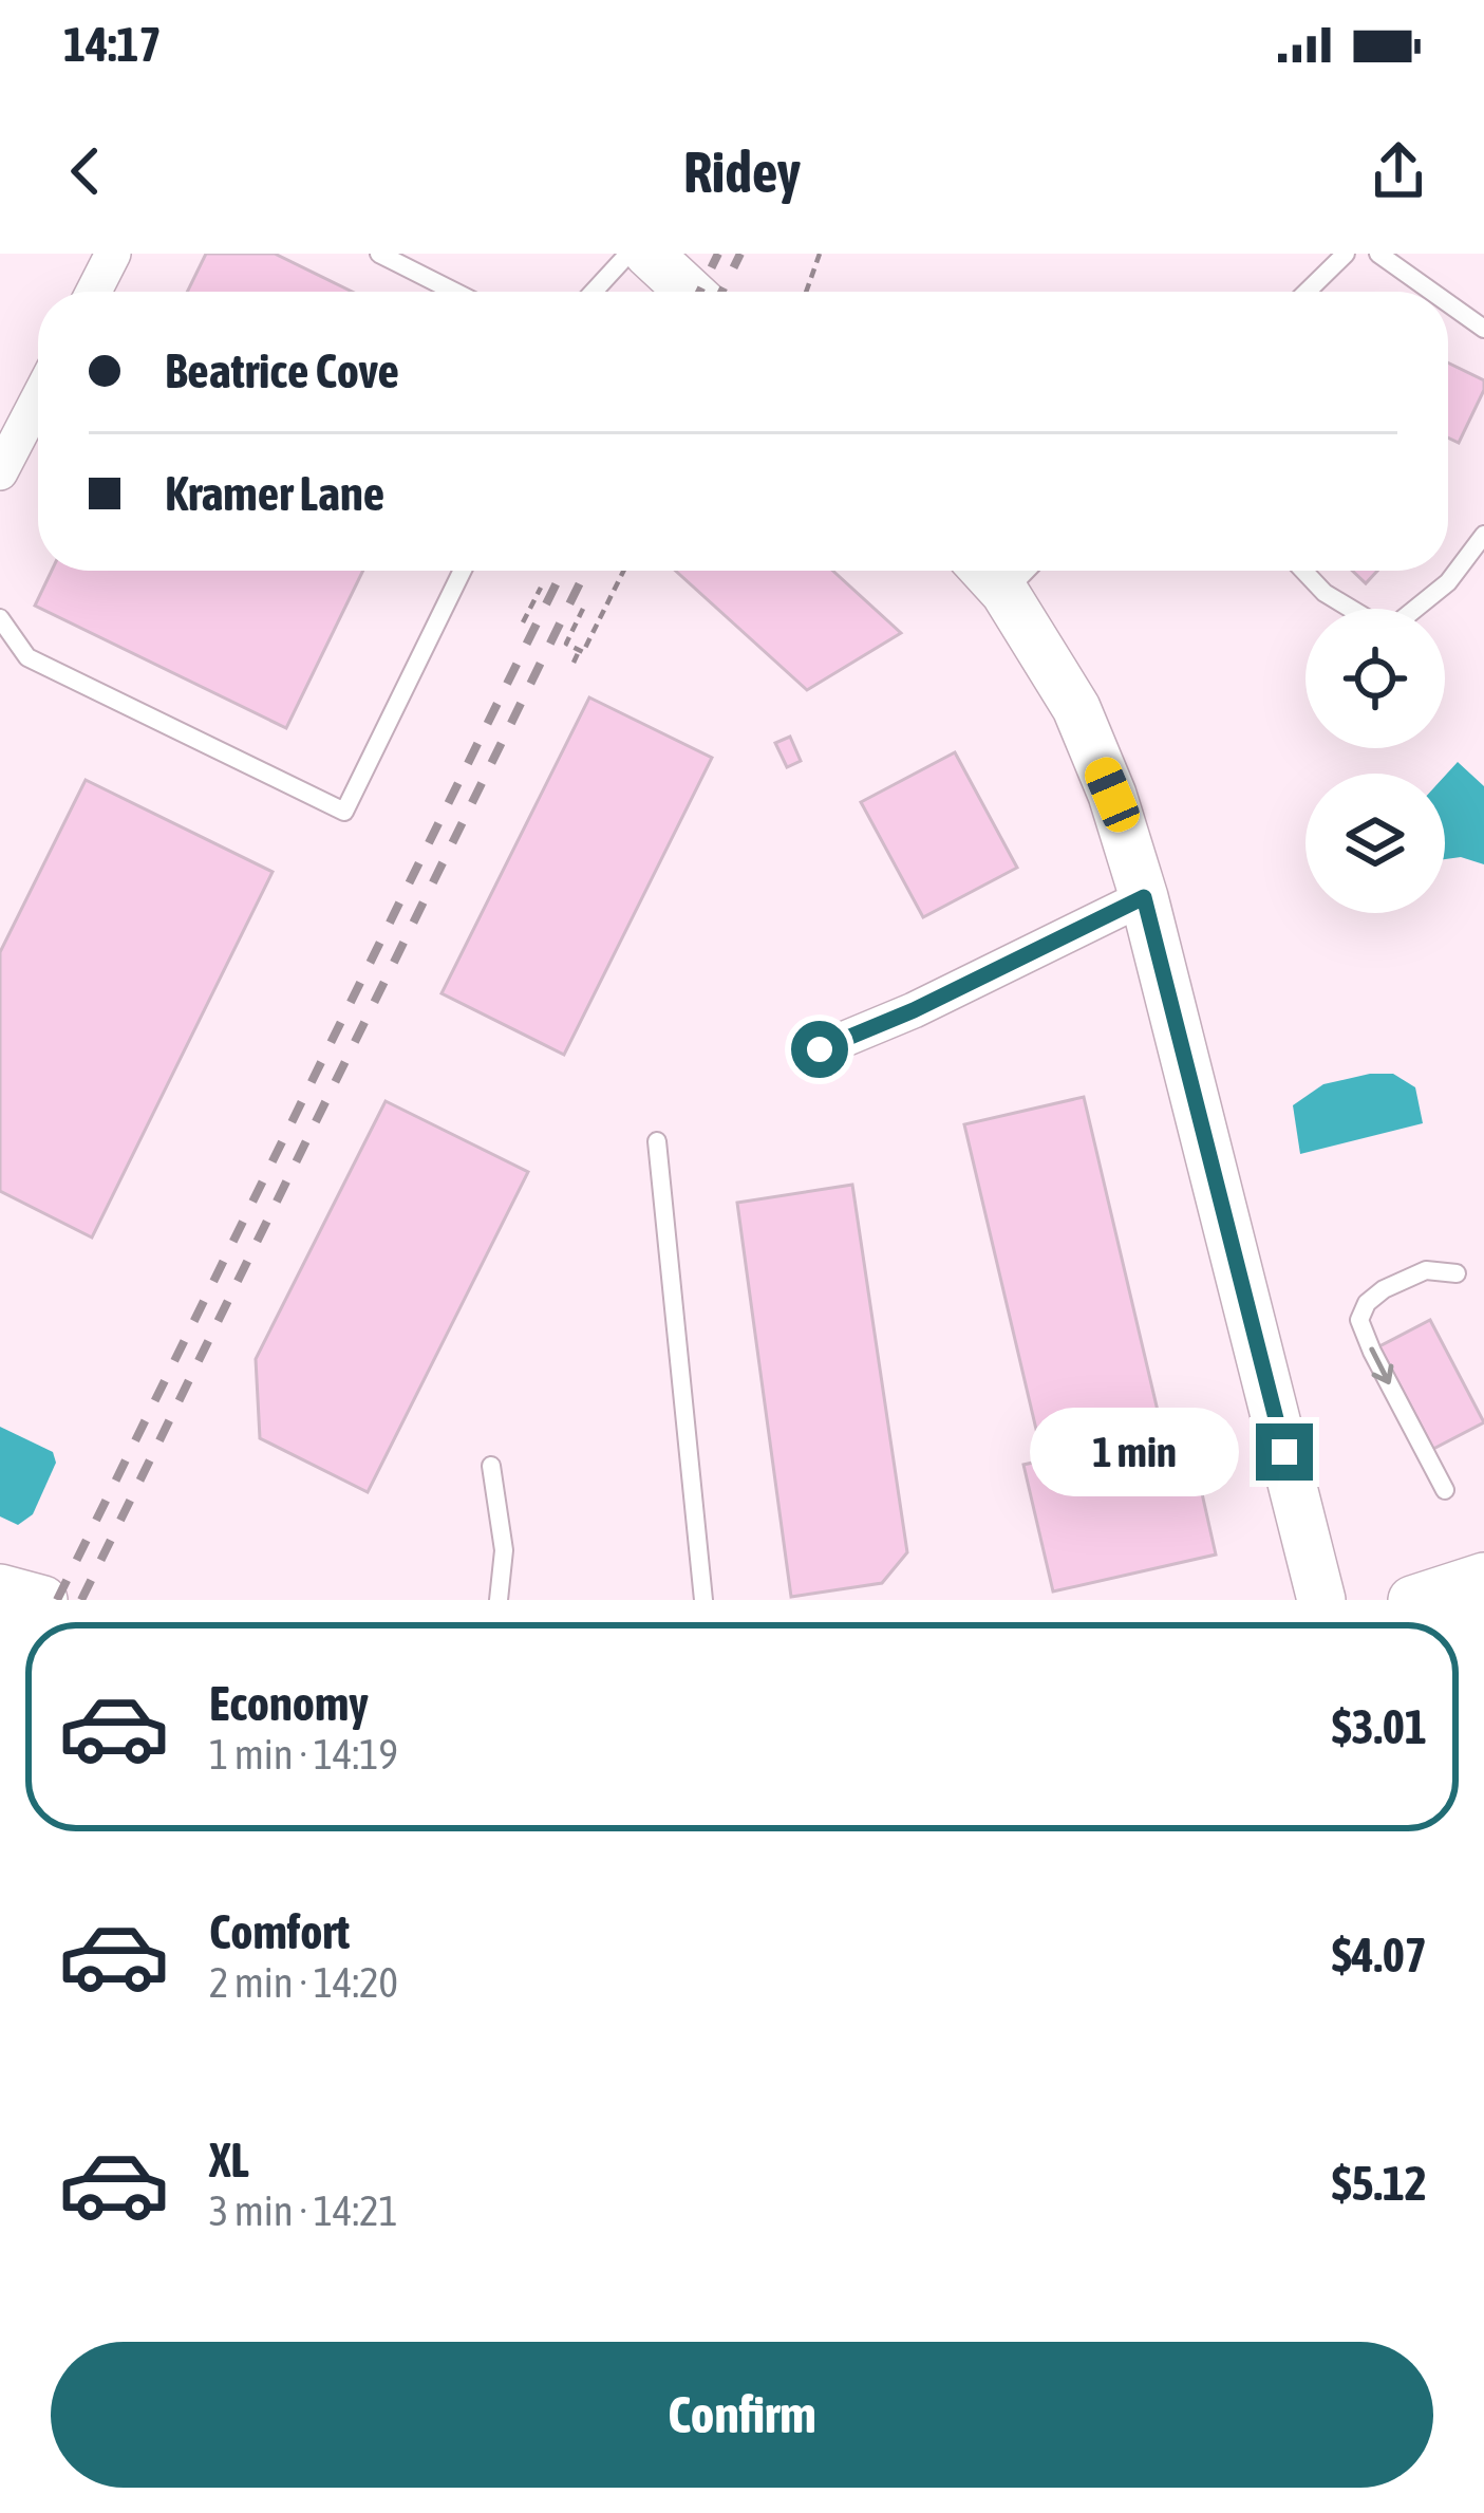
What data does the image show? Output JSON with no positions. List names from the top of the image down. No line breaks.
{"page":{"status":"14:17","header":"Ridey","banner":["Beatrice Cove","Kramer Lane"],"bubble":"1 min","list":[{"name":"Economy","note":"1 min · 14:19","value":"$3.01"},{"name":"Comfort","note":"2 min · 14:20","value":"$4.07"},{"name":"XL","note":"3 min · 14:21","value":"$5.12"}],"buttons":"Confirm"}}
